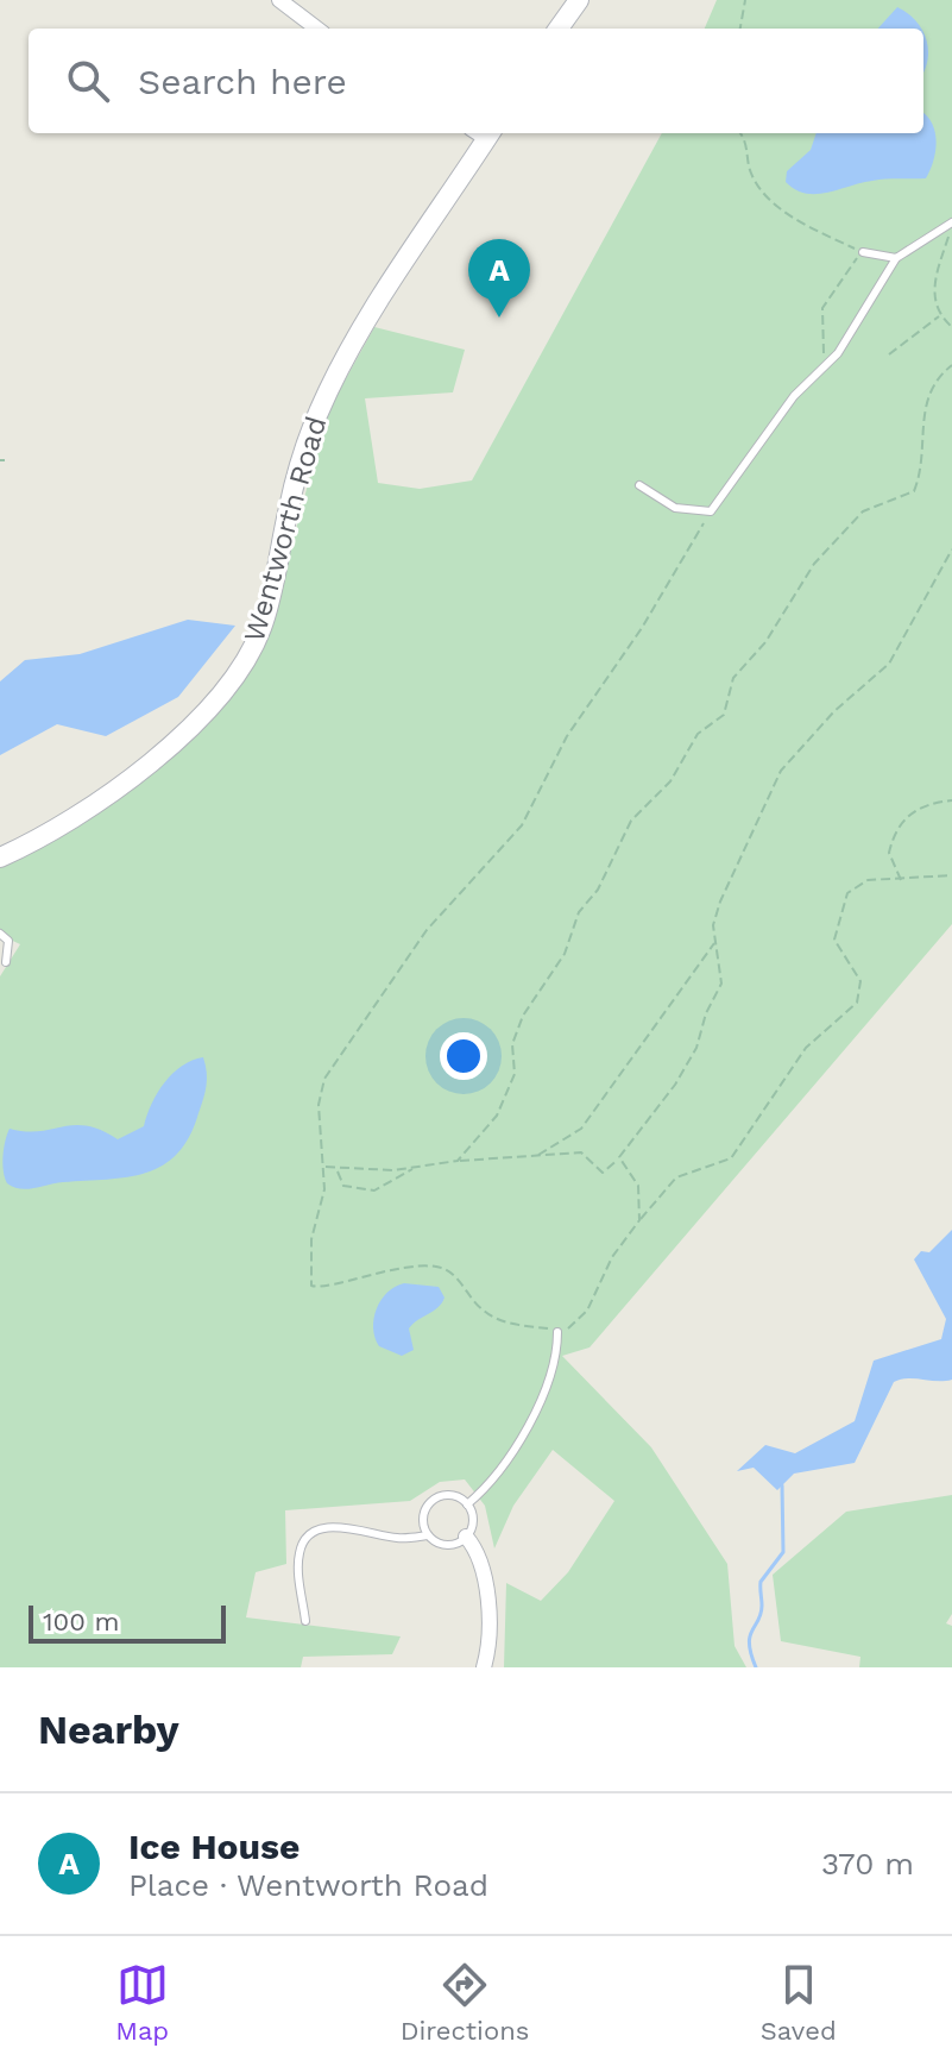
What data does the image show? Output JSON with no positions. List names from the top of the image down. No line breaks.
{"streets":{"main road":["Wentworth Road"]},"scale_bar":"100 m","page":{"search":"Search here","pins":"A","scale":"100 m","heading":"Nearby","list":[{"mark":"A","name":"Ice House","note":"Place · Wentworth Road","value":"370 m"}],"nav":["Map","Directions","Saved"]}}
